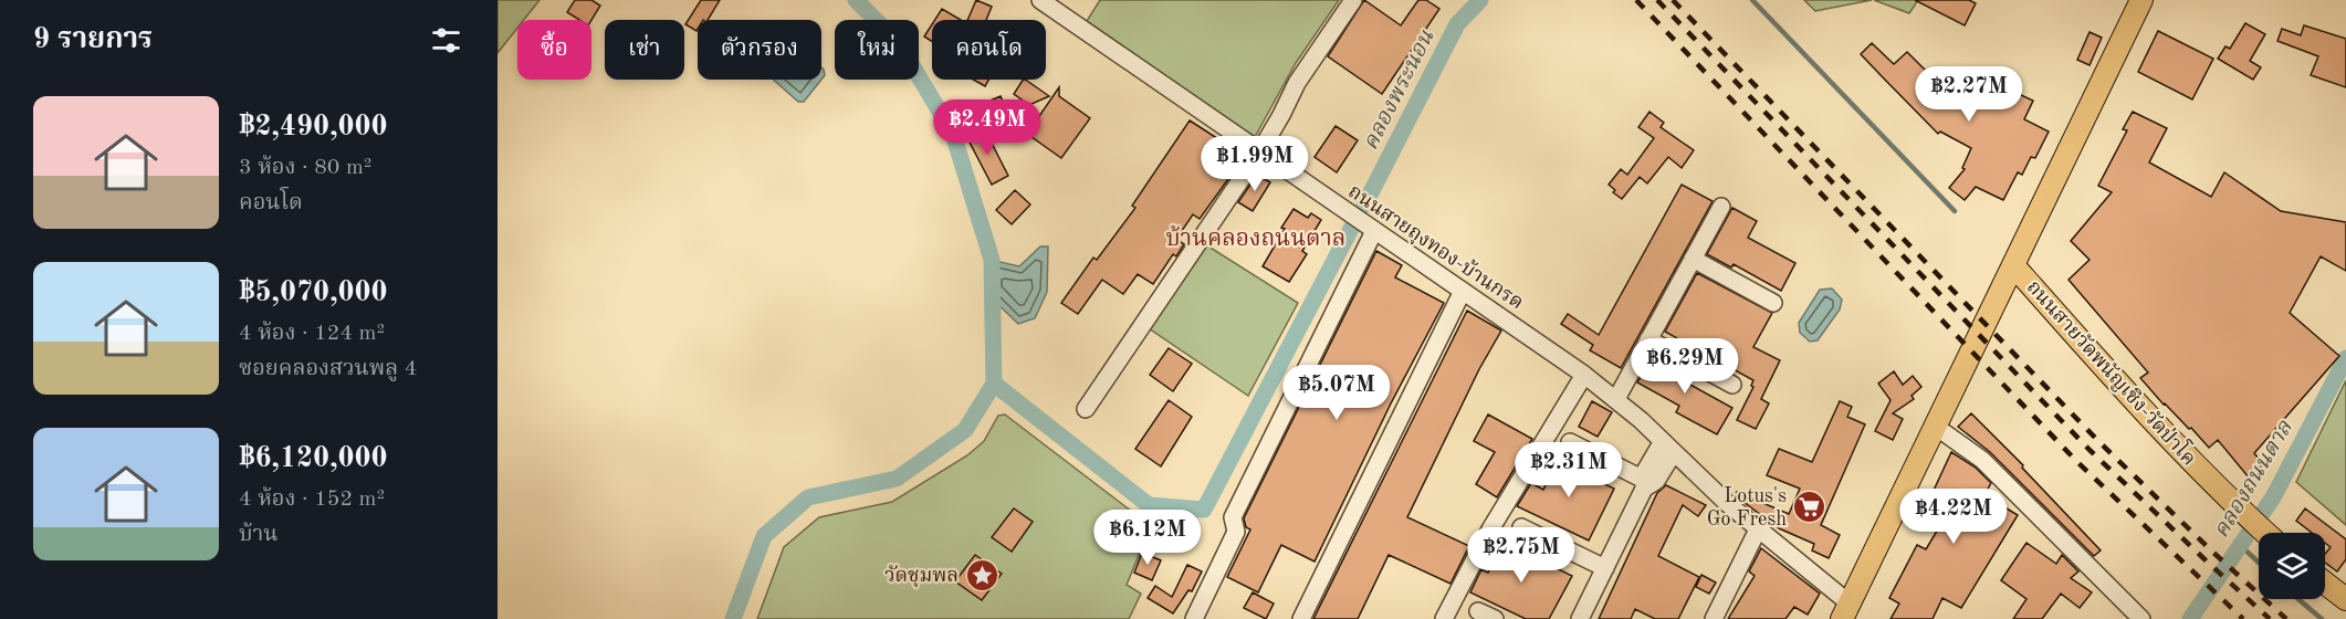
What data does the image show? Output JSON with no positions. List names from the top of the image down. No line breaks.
{"streets":{"main road":["ถนนสายวัดพนัญเชิง-วัดป่าโค"],"street":["ถนนสายถุงทอง-บ้านกรด"]},"districts":["บ้านคลองถนนตาล"],"water":["คลองพระนอน","คลองถนนตาล"],"places":{"supermarket":["Lotus's Go Fresh"],"place":["วัดชุมพล"]},"page":{"heading":"9 รายการ","chip":["ซื้อ","เช่า","ตัวกรอง","ใหม่","คอนโด"],"price":["฿2.27M","฿2.49M","฿1.99M","฿6.29M","฿5.07M","฿2.31M","฿4.22M","฿6.12M","฿2.75M"],"list":[{"name":"฿2,490,000","note":"3 ห้อง · 80 m² · คอนโด"},{"name":"฿5,070,000","note":"4 ห้อง · 124 m² · ซอยคลองสวนพลู 4"},{"name":"฿6,120,000","note":"4 ห้อง · 152 m² · บ้าน"}]}}
